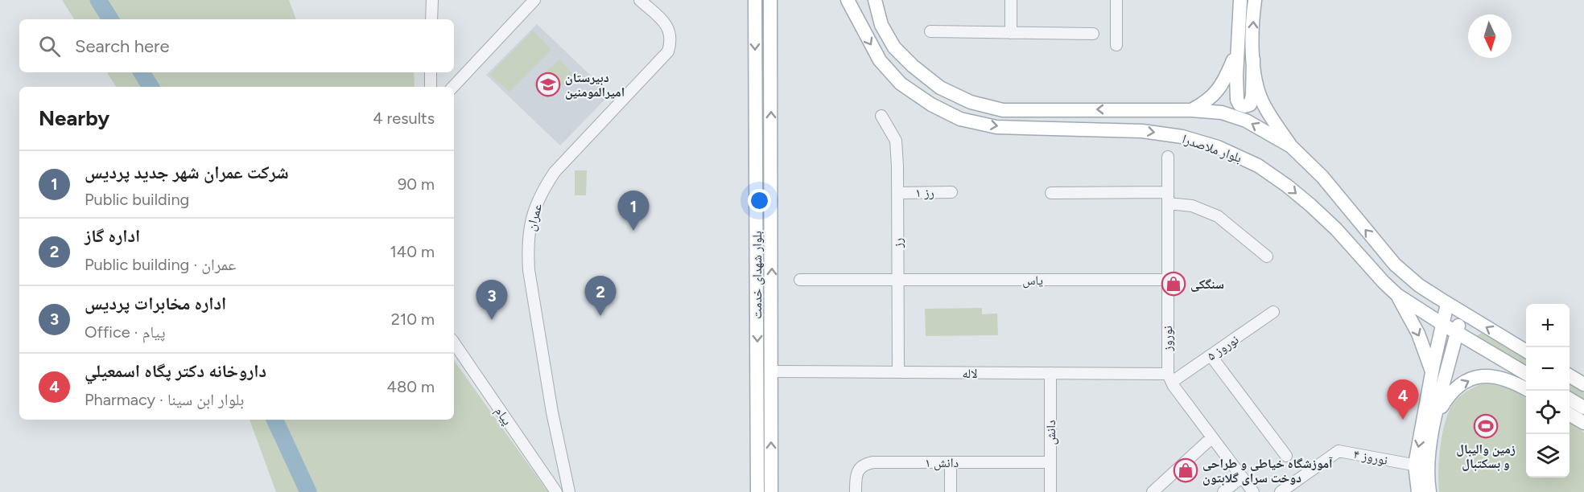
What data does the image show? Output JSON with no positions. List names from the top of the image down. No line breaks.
{"streets":{"main road":["بلوار ملاصدرا","بلوار شهدای خدمت"],"street":["رز ۱","عمران","رز","یاس","نوروز","نوروز ۵","لاله","پیام","دانش","نوروز ۴","دانش ۱"]},"crossings":[["رز ۱","رز"],["رز","یاس"],["رز","لاله"],["بلوار شهدای خدمت","لاله"],["یاس","نوروز"],["نوروز","نوروز ۵"],["نوروز","لاله"],["نوروز ۵","لاله"],["لاله","دانش"],["دانش","دانش ۱"]],"places":{"school or university":["دبیرستان امیرالمومنین"],"shop":["سنگکی","آموزشگاه خیاطی و طراحی دوخت سرای گلابتون"],"sports":["زمین والیبال و بسکتبال"]},"north":"bottom","page":{"search":"Search here","heading":["Nearby","4 results"],"list":[{"mark":"1","name":"شرکت عمران شهر جدید پردیس","note":"Public building","value":"90 m"},{"mark":"2","name":"اداره گاز","note":"Public building · عمران","value":"140 m"},{"mark":"3","name":"اداره مخابرات پردیس","note":"Office · پیام","value":"210 m"},{"mark":"4","name":"داروخانه دكتر پگاه اسمعيلي","note":"Pharmacy · بلوار ابن سینا","value":"480 m"}],"pins":["1","2","3","4"],"map_buttons":["+","−"]}}
